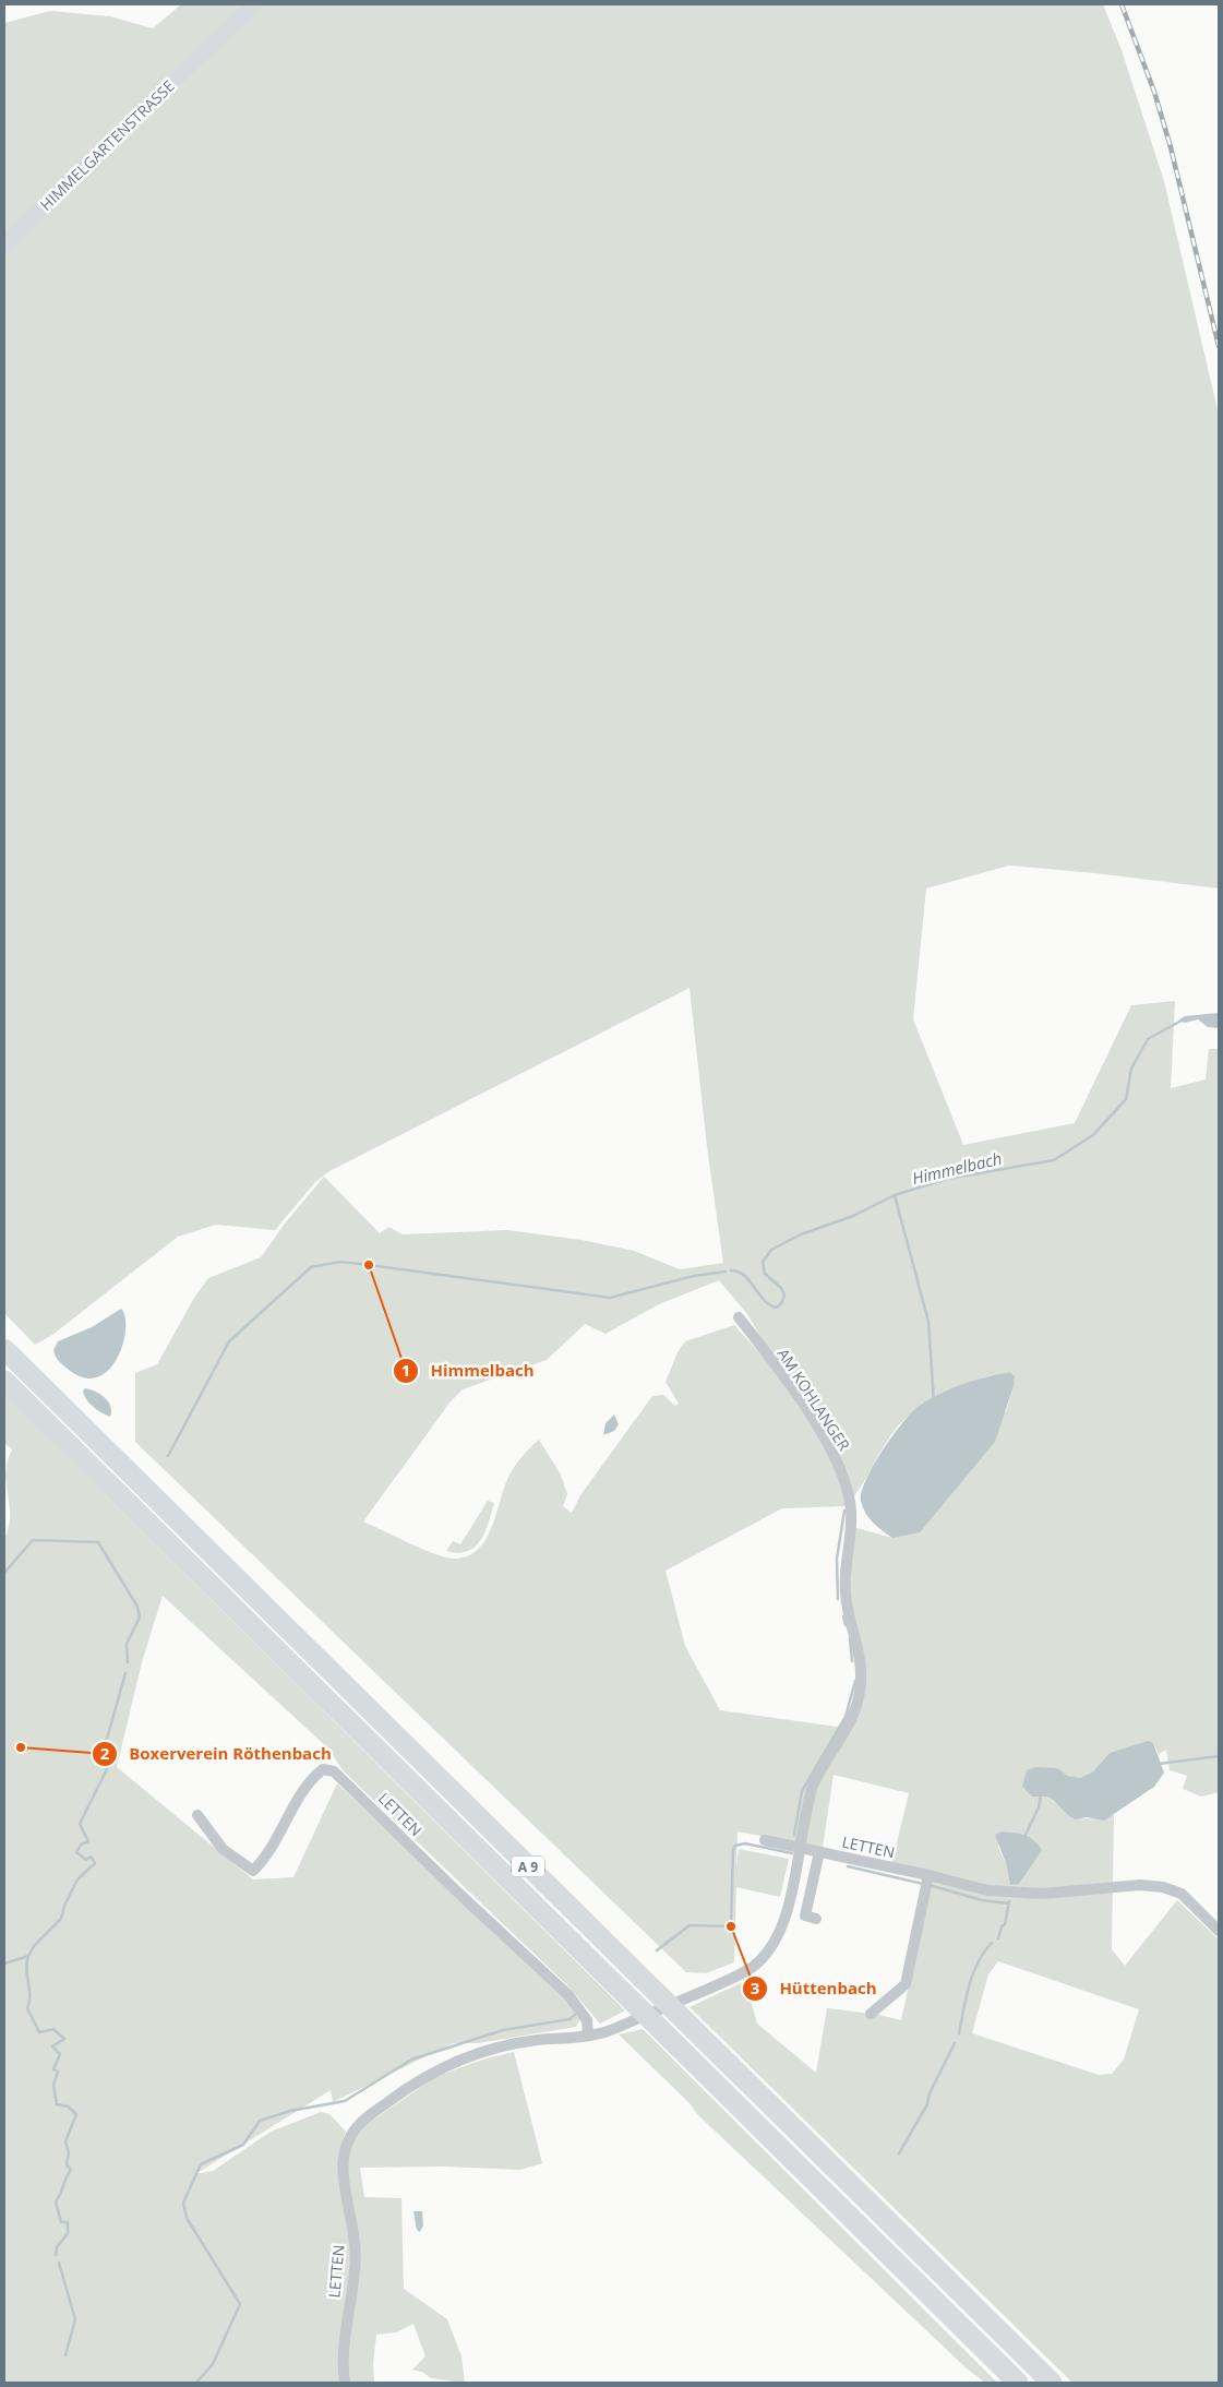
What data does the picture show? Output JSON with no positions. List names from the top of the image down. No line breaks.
{"streets":{"highway":["A 9"],"street":["HIMMELGARTENSTRASSE","AM KOHLANGER","LETTEN"]},"crossings":[["AM KOHLANGER","LETTEN"]],"water":["Himmelbach"],"places":["Himmelbach","Boxerverein Röthenbach","Hüttenbach"]}
